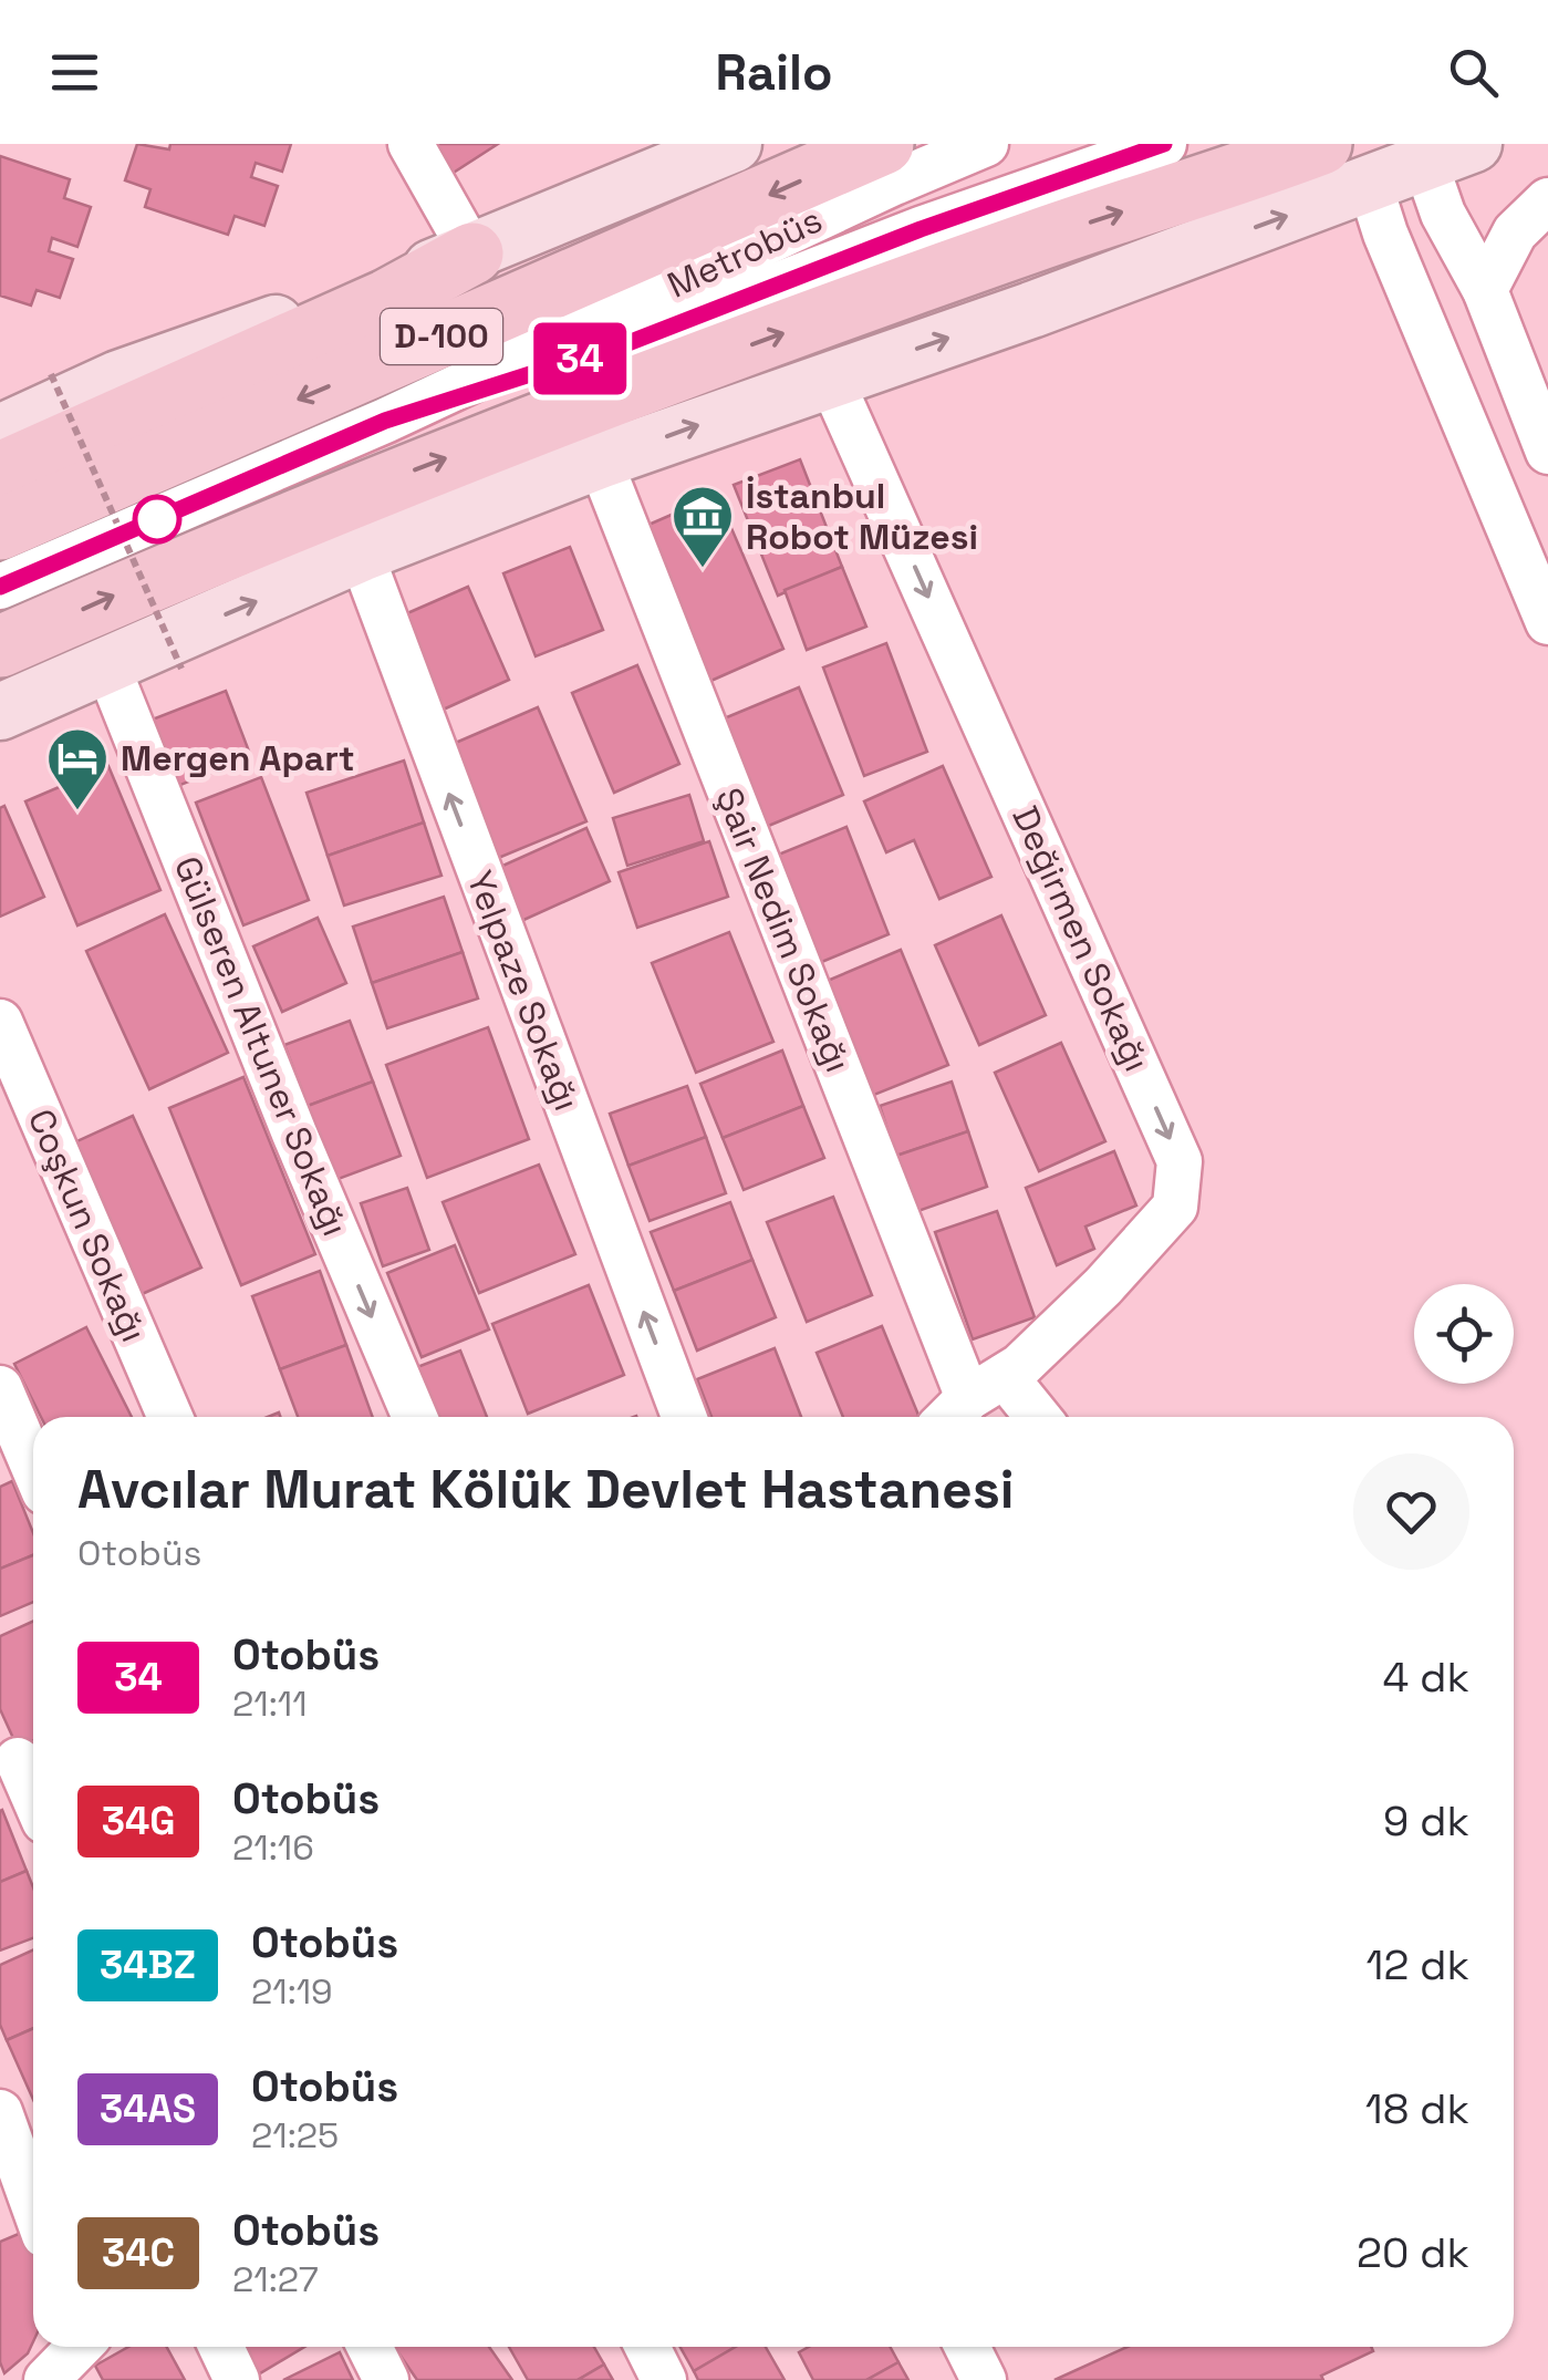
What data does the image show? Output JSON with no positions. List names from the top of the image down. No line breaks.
{"streets":{"highway":["D-100"],"street":["Metrobüs","Şair Nedim Sokağı","Değirmen Sokağı","Yelpaze Sokağı","Gülseren Altuner Sokağı","Coşkun Sokağı"]},"crossings":[["Şair Nedim Sokağı","Değirmen Sokağı"]],"one_way":["Değirmen Sokağı","Yelpaze Sokağı","Gülseren Altuner Sokağı"],"places":{"museum":["İstanbul Robot Müzesi"],"hotel":["Mergen Apart"]},"lines":["bus line 34"],"page":{"header":"Railo","on_map":"34","heading":["Avcılar Murat Kölük Devlet Hastanesi","Otobüs"],"list":[{"mark":"34","name":"Otobüs","note":"21:11","value":"4 dk"},{"mark":"34G","name":"Otobüs","note":"21:16","value":"9 dk"},{"mark":"34BZ","name":"Otobüs","note":"21:19","value":"12 dk"},{"mark":"34AS","name":"Otobüs","note":"21:25","value":"18 dk"},{"mark":"34C","name":"Otobüs","note":"21:27","value":"20 dk"}]}}
